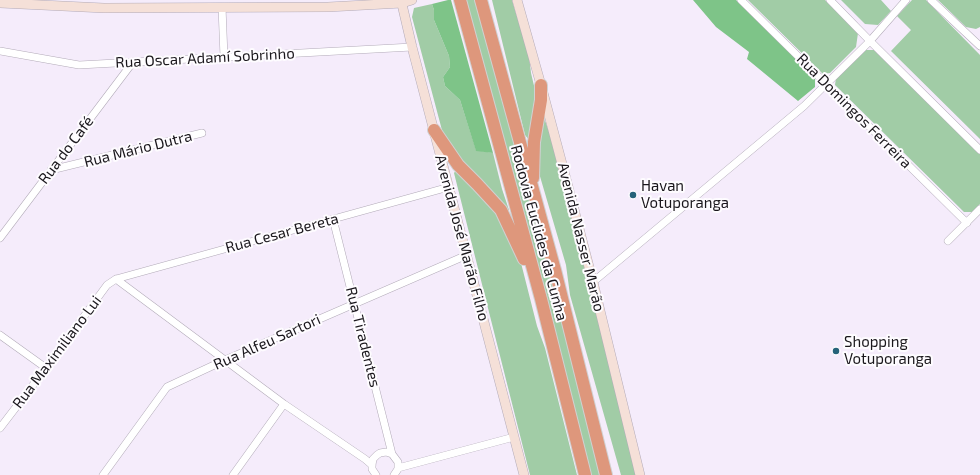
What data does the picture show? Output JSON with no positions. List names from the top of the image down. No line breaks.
{"streets":{"highway":["Rodovia Euclides da Cunha"],"main road":["Avenida Nasser Marão","Avenida José Marão Filho"],"street":["Rua Oscar Adamí Sobrinho","Rua Domingos Ferreira","Rua Mário Dutra","Rua do Café","Rua Cesar Bereta","Rua Tiradentes","Rua Alfeu Sartori","Rua Maximiliano Lui"]},"crossings":[["Rua Oscar Adamí Sobrinho","Rua do Café"],["Rua Oscar Adamí Sobrinho","Avenida José Marão Filho"],["Rua Mário Dutra","Rua do Café"],["Rua Cesar Bereta","Avenida José Marão Filho"],["Rua Cesar Bereta","Rua Tiradentes"],["Rua Cesar Bereta","Rua Maximiliano Lui"],["Avenida José Marão Filho","Rua Alfeu Sartori"],["Rua Tiradentes","Rua Alfeu Sartori"]],"places":["Havan Votuporanga","Shopping Votuporanga"]}
